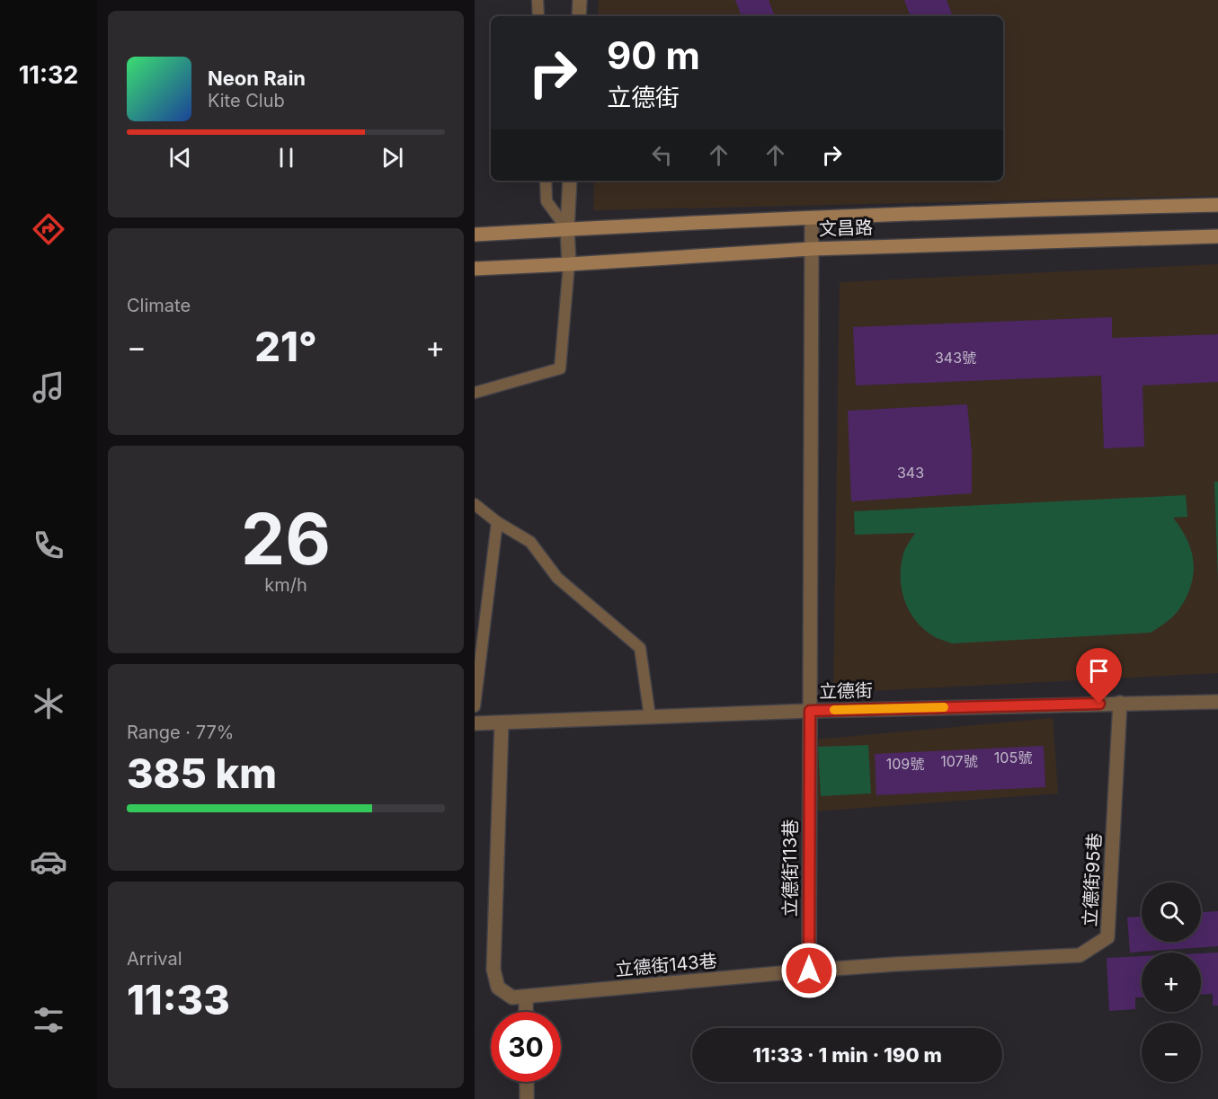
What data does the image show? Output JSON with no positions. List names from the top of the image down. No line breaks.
{"streets":{"street":["文昌路","立德街","立德街113巷","立德街95巷","立德街143巷"]},"crossings":[["文昌路","立德街113巷"],["立德街","立德街113巷"],["立德街","立德街95巷"],["立德街","立德街143巷"],["立德街113巷","立德街95巷"],["立德街113巷","立德街143巷"],["立德街95巷","立德街143巷"]],"house_numbers":["343號","343","105號","107號","109號"],"page":{"tabs":"11:32","turn":["90 m","立德街"],"song":["Neon Rain","Kite Club"],"tile":["Climate",["26","km/h"],["Range · 77%","385 km"],["Arrival","11:33"]],"heat":["−","21°","+"],"map_buttons":["+","−"],"limit":"30","trip":"11:33 · 1 min · 190 m"}}
